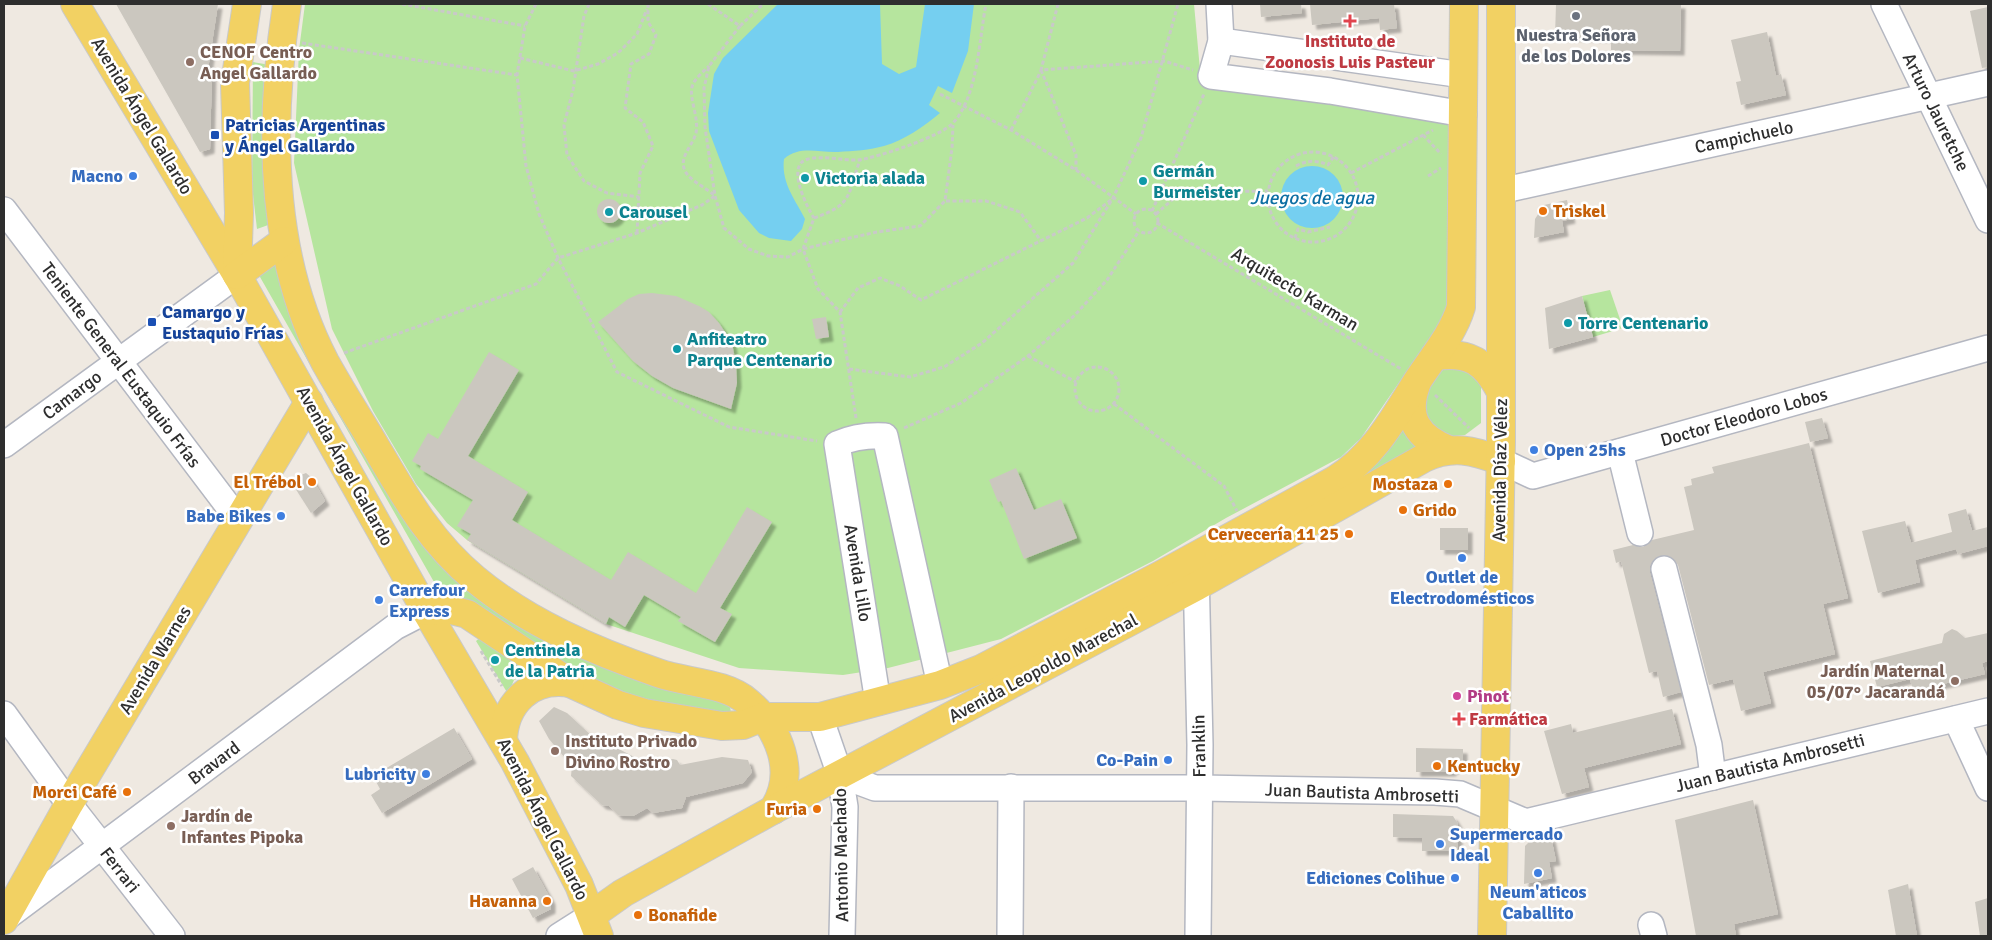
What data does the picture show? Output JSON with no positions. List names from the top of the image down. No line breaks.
{"streets":{"main road":["Avenida Ángel Gallardo","Avenida Díaz Vélez","Avenida Warnes","Avenida Leopoldo Marechal"],"street":["Arturo Jauretche","Campichuelo","Teniente General Eustaquio Frías","Camargo","Doctor Eleodoro Lobos","Avenida Lillo","Franklin","Bravard","Juan Bautista Ambrosetti","Antonio Machado","Ferrari"],"path":["Arquitecto Karman"]},"crossings":[["Arturo Jauretche","Campichuelo"],["Avenida Ángel Gallardo","Camargo"],["Avenida Ángel Gallardo","Avenida Warnes"],["Avenida Ángel Gallardo","Avenida Leopoldo Marechal"],["Avenida Ángel Gallardo","Bravard"],["Campichuelo","Avenida Díaz Vélez"],["Arquitecto Karman","Doctor Eleodoro Lobos"],["Arquitecto Karman","Avenida Díaz Vélez"],["Arquitecto Karman","Avenida Leopoldo Marechal"],["Teniente General Eustaquio Frías","Camargo"],["Teniente General Eustaquio Frías","Avenida Warnes"],["Doctor Eleodoro Lobos","Avenida Díaz Vélez"],["Doctor Eleodoro Lobos","Avenida Leopoldo Marechal"],["Avenida Díaz Vélez","Avenida Leopoldo Marechal"],["Avenida Díaz Vélez","Juan Bautista Ambrosetti"],["Avenida Lillo","Avenida Leopoldo Marechal"],["Avenida Warnes","Bravard"],["Avenida Warnes","Ferrari"],["Avenida Leopoldo Marechal","Franklin"],["Avenida Leopoldo Marechal","Juan Bautista Ambrosetti"],["Avenida Leopoldo Marechal","Antonio Machado"],["Franklin","Juan Bautista Ambrosetti"],["Bravard","Ferrari"],["Juan Bautista Ambrosetti","Antonio Machado"]],"water":["Juegos de agua"],"places":{"other":["Nuestra Señora de los Dolores","CENOF Centro Angel Gallardo","Macno","Victoria alada","Germán Burmeister","Triskel","Carousel","Torre Centenario","Anfiteatro Parque Centenario","Open 25hs","El Trébol","Mostaza","Grido","Babe Bikes","Cervecería 11 25","Outlet de Electrodomésticos","Carrefour Express","Centinela de la Patria","Jardín Maternal 05/07° Jacarandá","Pinot","Instituto Privado Divino Rostro","Co-Pain","Kentucky","Lubricity","Morci Café","Furia","Jardín de Infantes Pipoka","Supermercado Ideal","Neum'aticos Caballito","Ediciones Colihue","Havanna","Bonafide"],"health":["Instituto de Zoonosis Luis Pasteur","Farmática"],"transit":["Patricias Argentinas y Ángel Gallardo","Camargo y Eustaquio Frías"]}}
